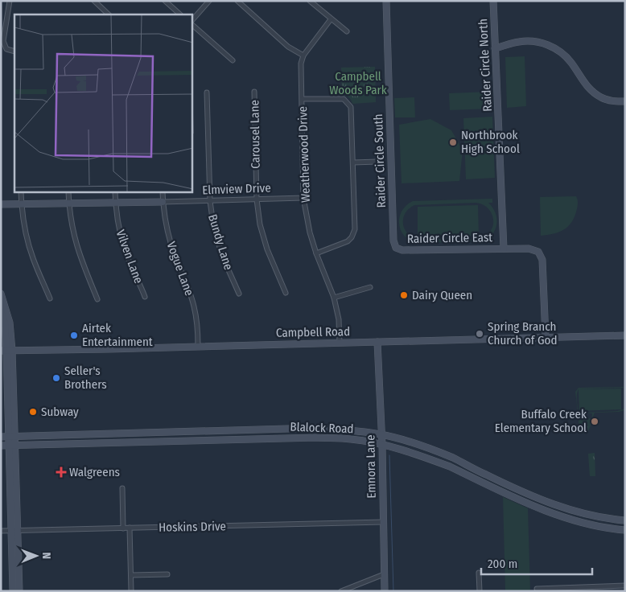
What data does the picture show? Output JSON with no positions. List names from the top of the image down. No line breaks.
{"streets":{"street":["Raider Circle North","Carousel Lane","Weatherwood Drive","Raider Circle South","Elmview Drive","Raider Circle East","Bundy Lane","Vilven Lane","Vogue Lane","Campbell Road","Blalock Road","Emnora Lane","Hoskins Drive"]},"crossings":[["Raider Circle North","Raider Circle East"],["Carousel Lane","Elmview Drive"],["Weatherwood Drive","Elmview Drive"],["Weatherwood Drive","Campbell Road"],["Raider Circle South","Raider Circle East"],["Elmview Drive","Bundy Lane"],["Elmview Drive","Vilven Lane"],["Elmview Drive","Vogue Lane"],["Vogue Lane","Campbell Road"],["Campbell Road","Emnora Lane"],["Blalock Road","Emnora Lane"],["Emnora Lane","Hoskins Drive"]],"parks":["Campbell Woods Park"],"places":{"other":["Northbrook High School","Dairy Queen","Spring Branch Church of God","Airtek Entertainment","Seller's Brothers","Subway","Buffalo Creek Elementary School"],"health":["Walgreens"]},"scale_bar":"200 m","north":"right"}
